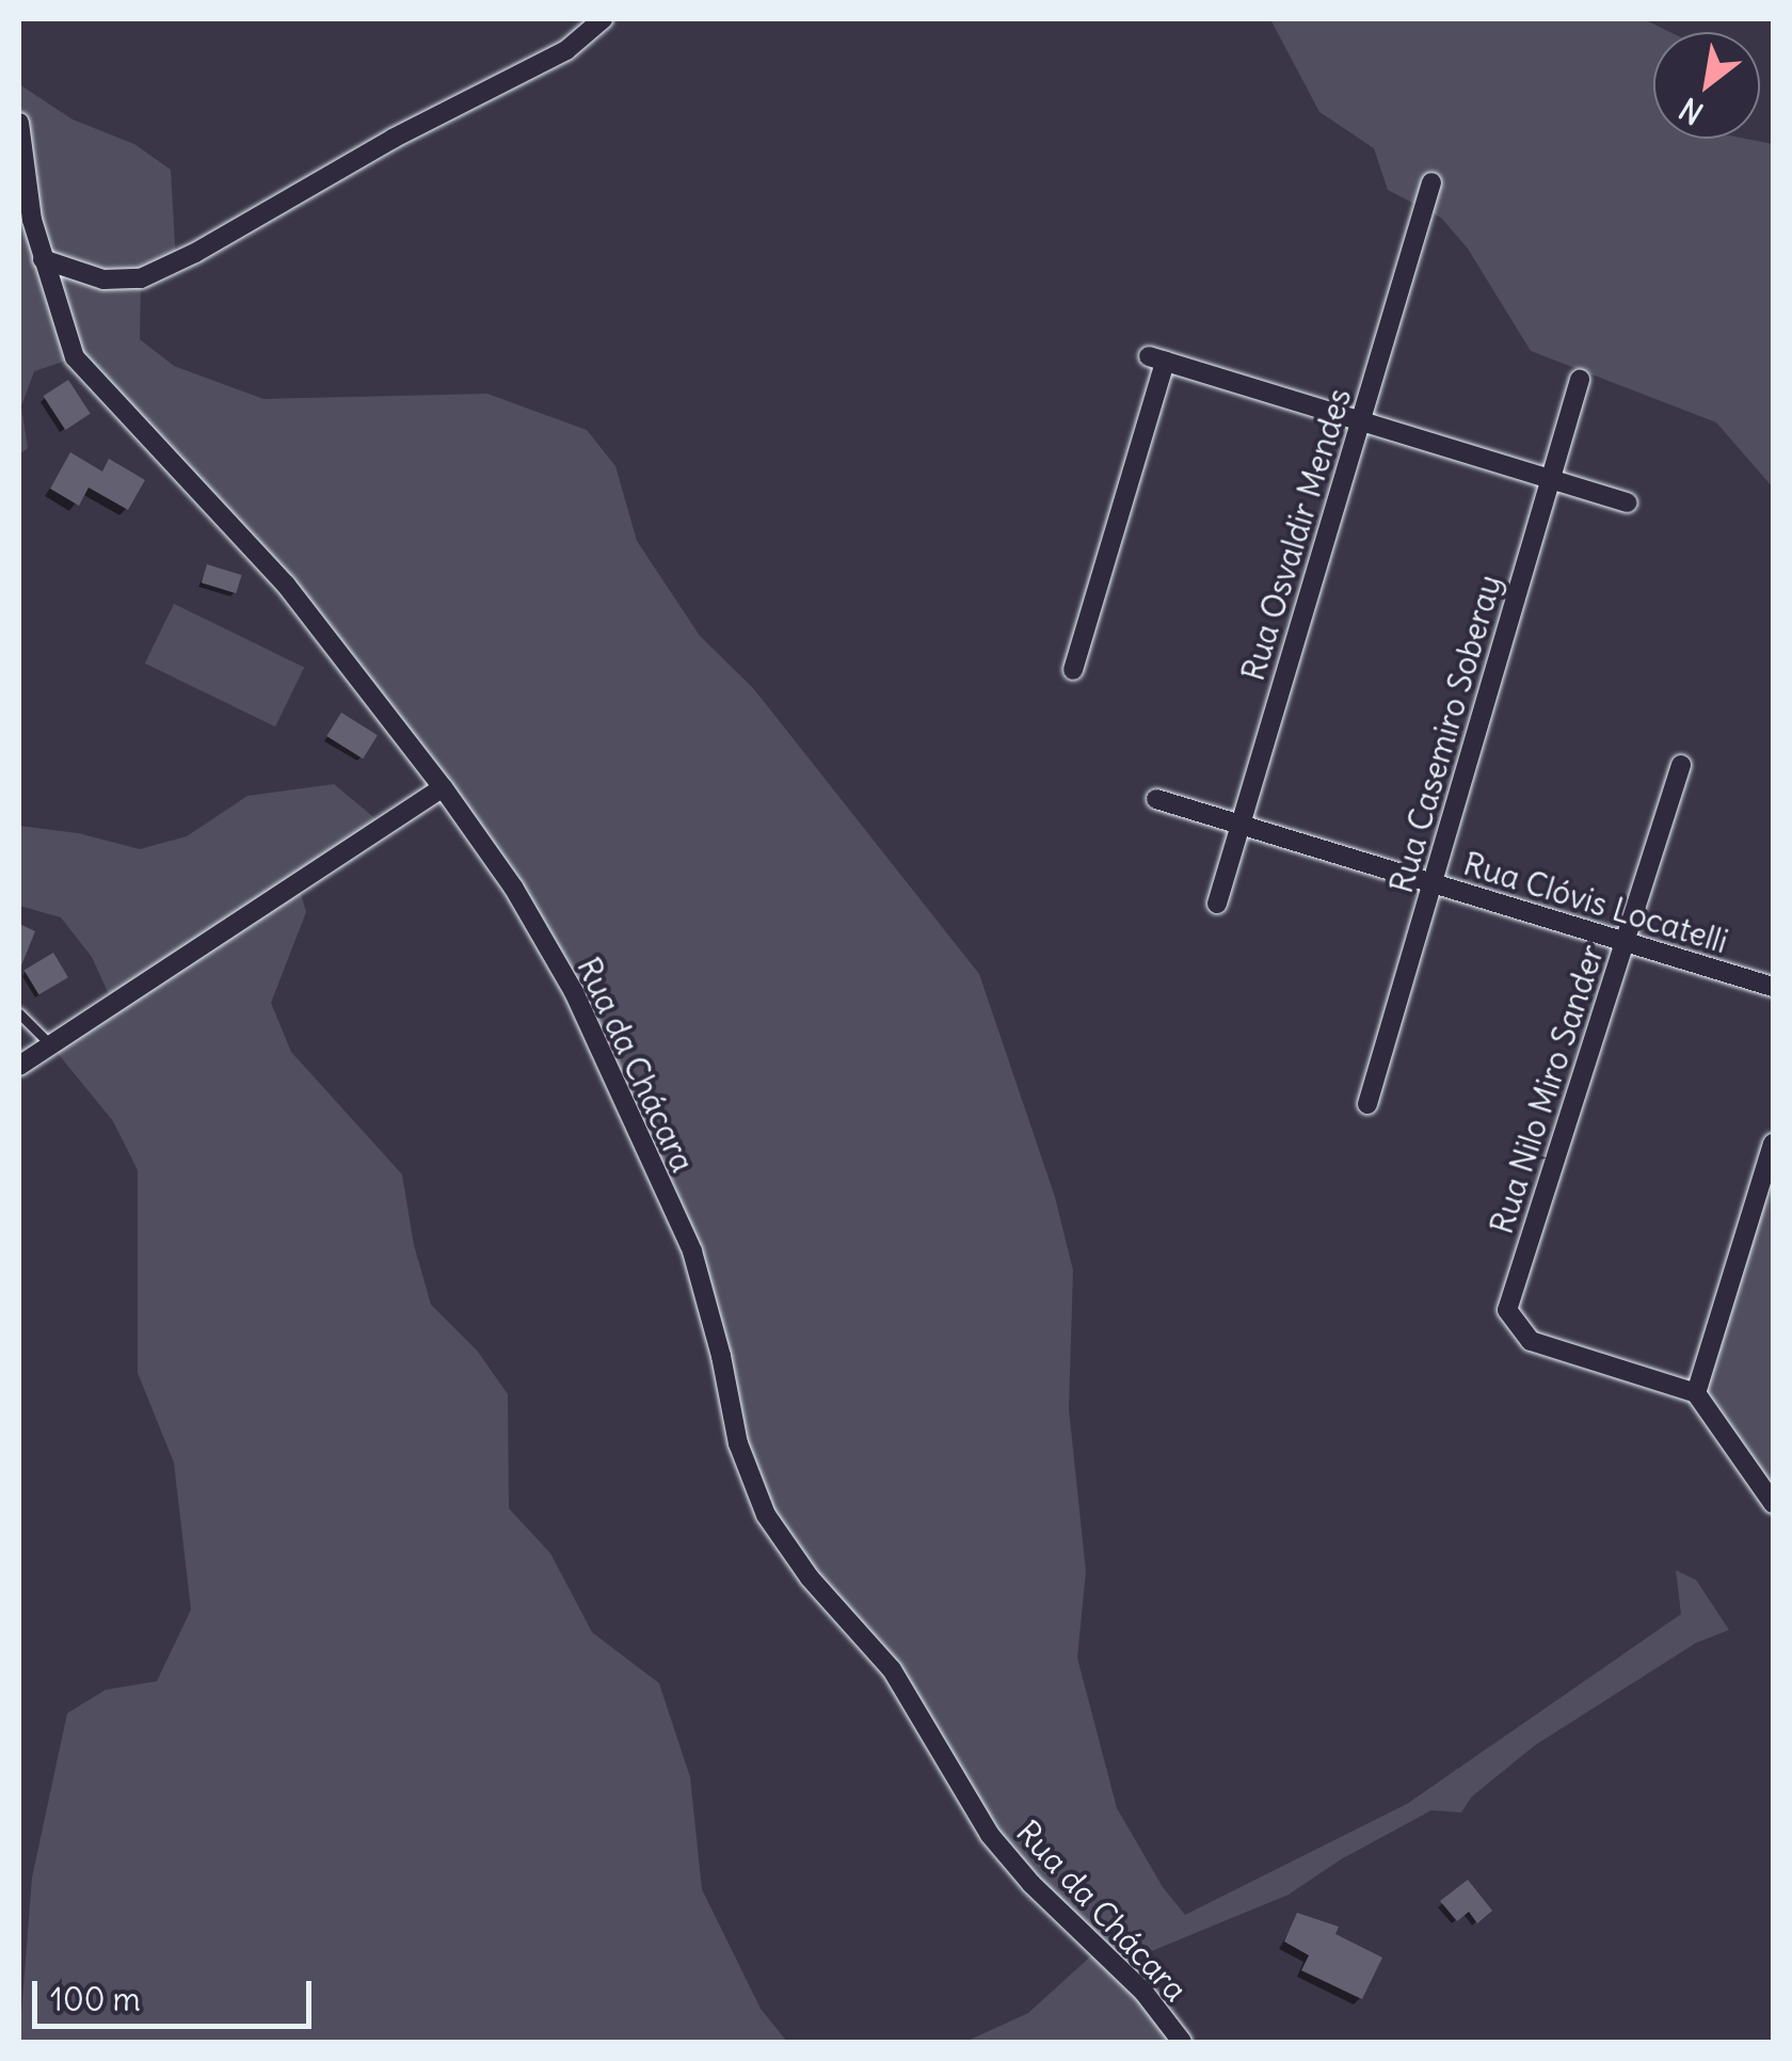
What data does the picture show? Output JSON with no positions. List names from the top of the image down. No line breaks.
{"streets":{"street":["Rua Osvaldir Mendes","Rua Casemiro Soberay","Rua Clóvis Locatelli","Rua da Chácara","Rua Nilo Miro Sander"]},"crossings":[["Rua Osvaldir Mendes","Rua Clóvis Locatelli"],["Rua Casemiro Soberay","Rua Clóvis Locatelli"],["Rua Clóvis Locatelli","Rua Nilo Miro Sander"]],"scale_bar":"100 m","north":"bottom left"}
